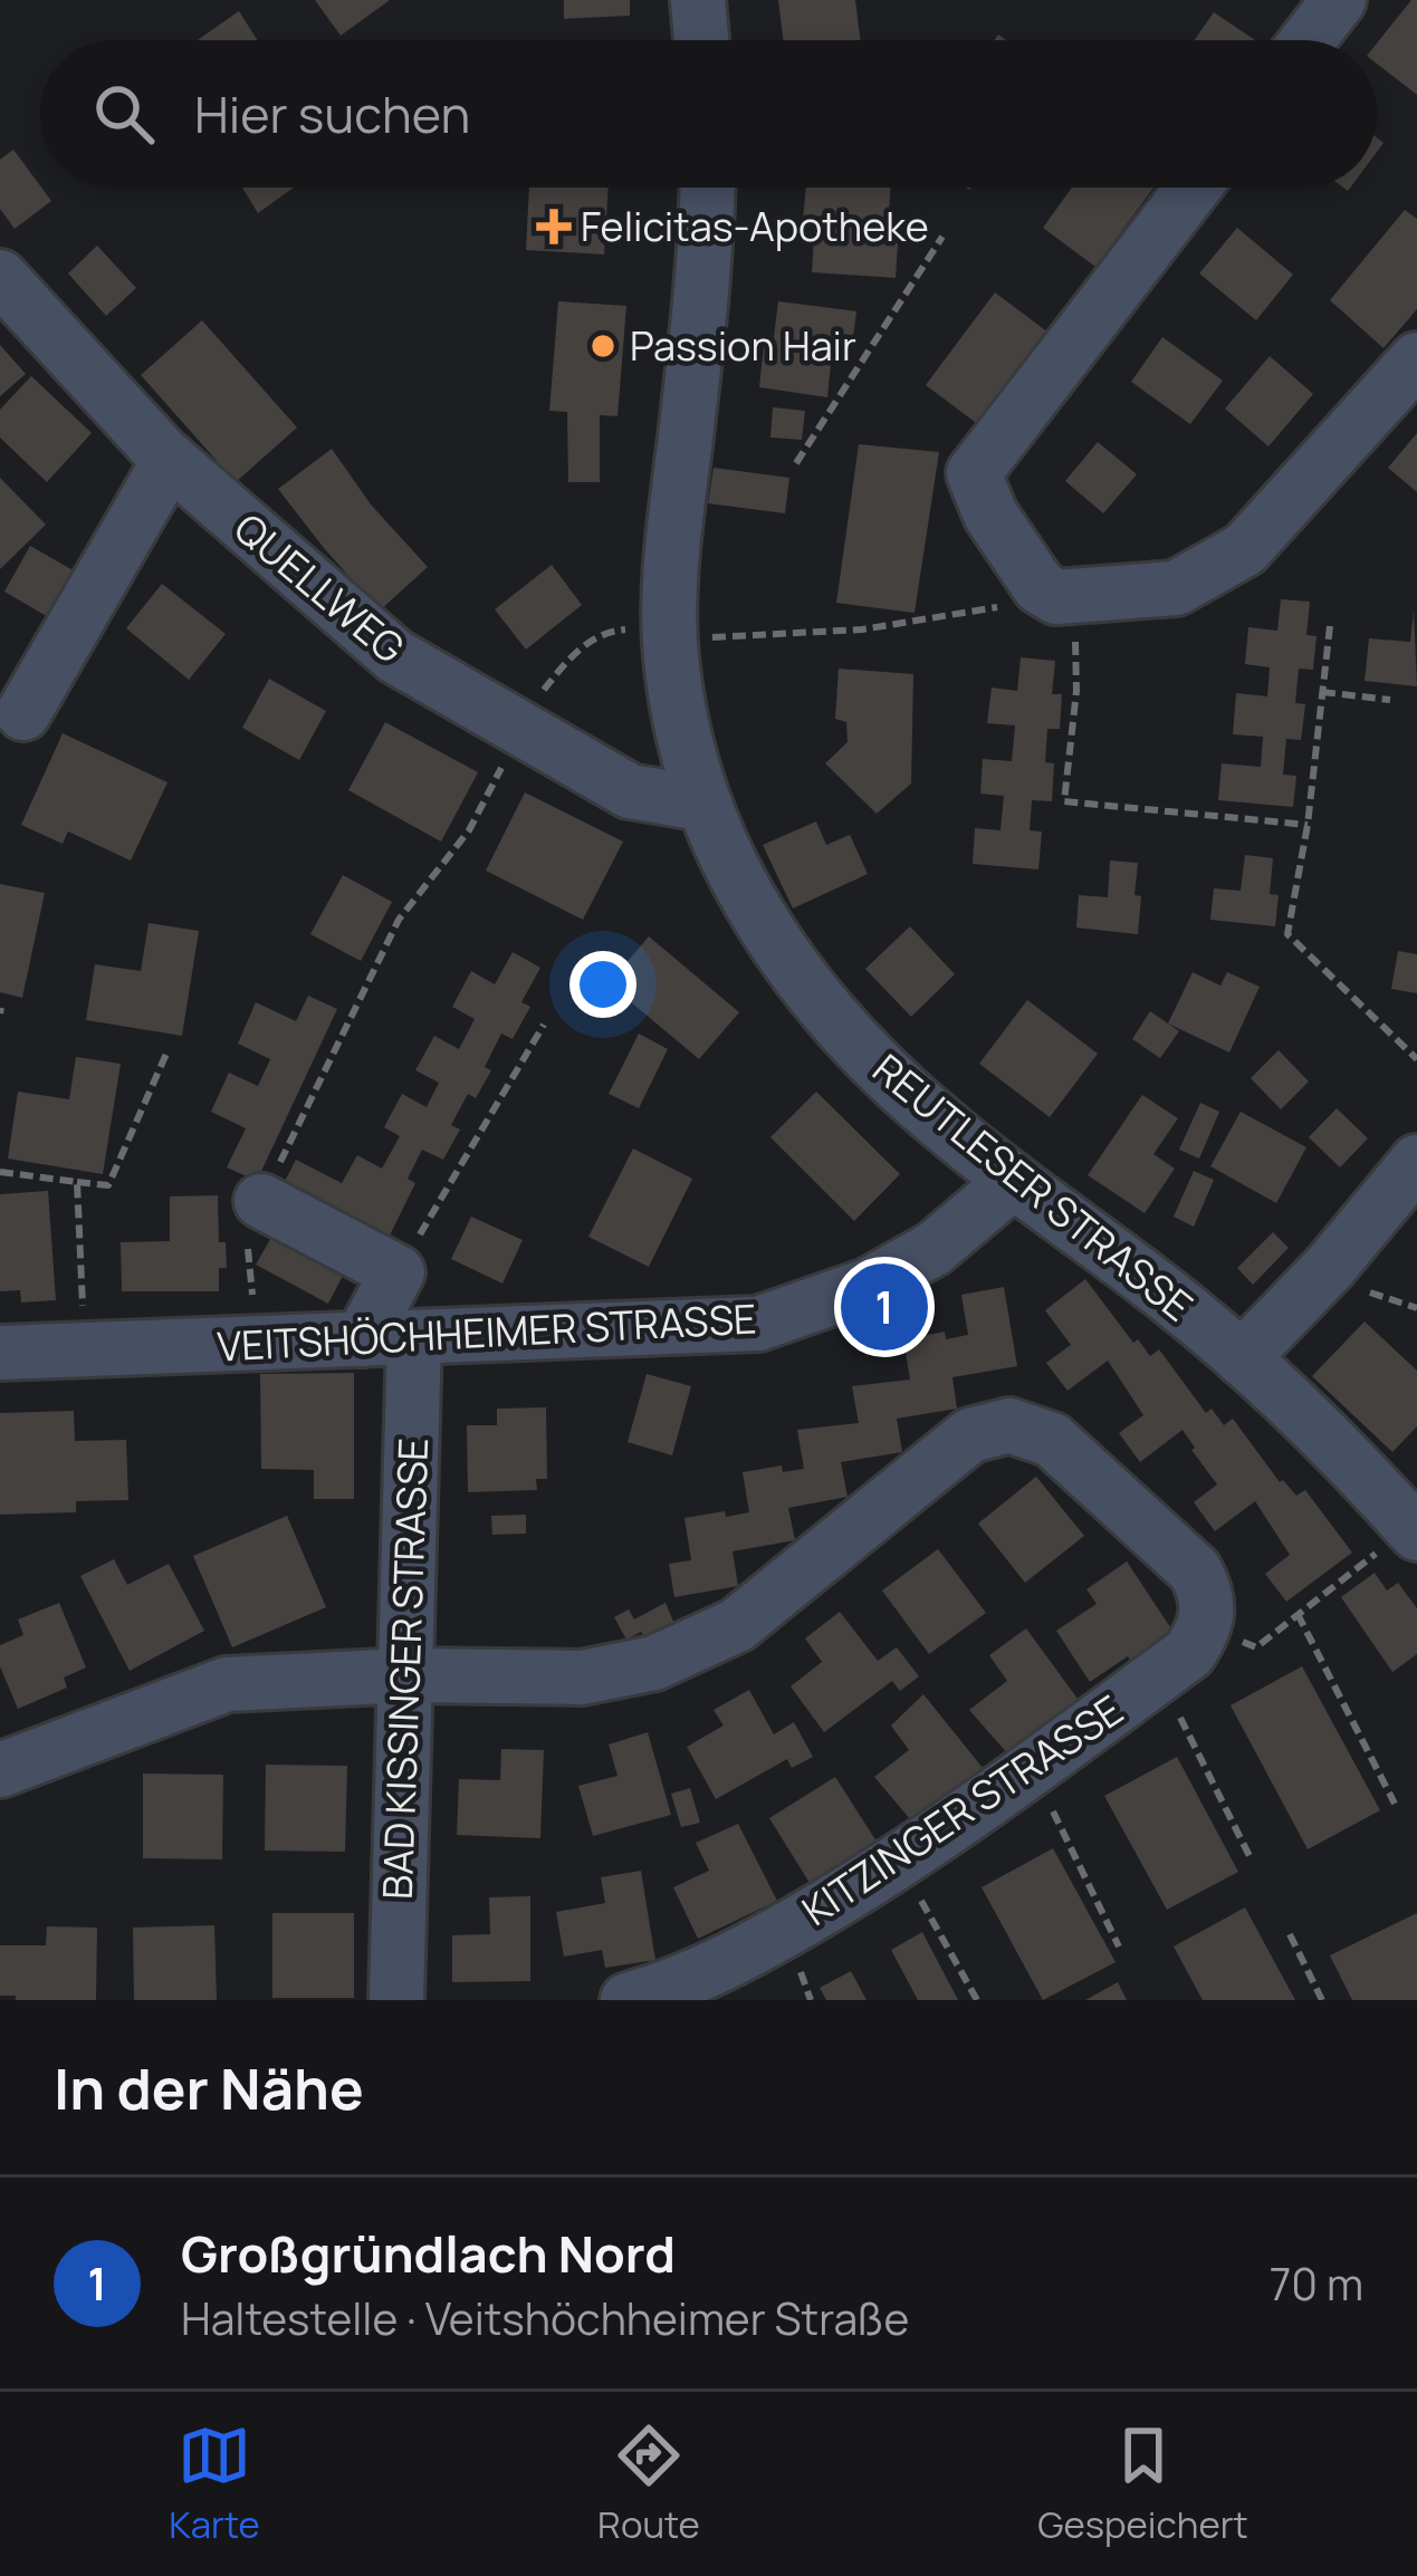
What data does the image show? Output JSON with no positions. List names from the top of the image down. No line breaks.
{"streets":{"street":["QUELLWEG","REUTLESER STRASSE","VEITSHÖCHHEIMER STRASSE","BAD KISSINGER STRASSE","KITZINGER STRASSE"]},"crossings":[["QUELLWEG","REUTLESER STRASSE"],["REUTLESER STRASSE","VEITSHÖCHHEIMER STRASSE"],["VEITSHÖCHHEIMER STRASSE","BAD KISSINGER STRASSE"]],"places":{"health":["Felicitas-Apotheke"],"other":["Passion Hair"]},"page":{"search":"Hier suchen","pins":"1","heading":"In der Nähe","list":[{"mark":"1","name":"Großgründlach Nord","note":"Haltestelle · Veitshöchheimer Straße","value":"70 m"}],"nav":["Karte","Route","Gespeichert"]}}
